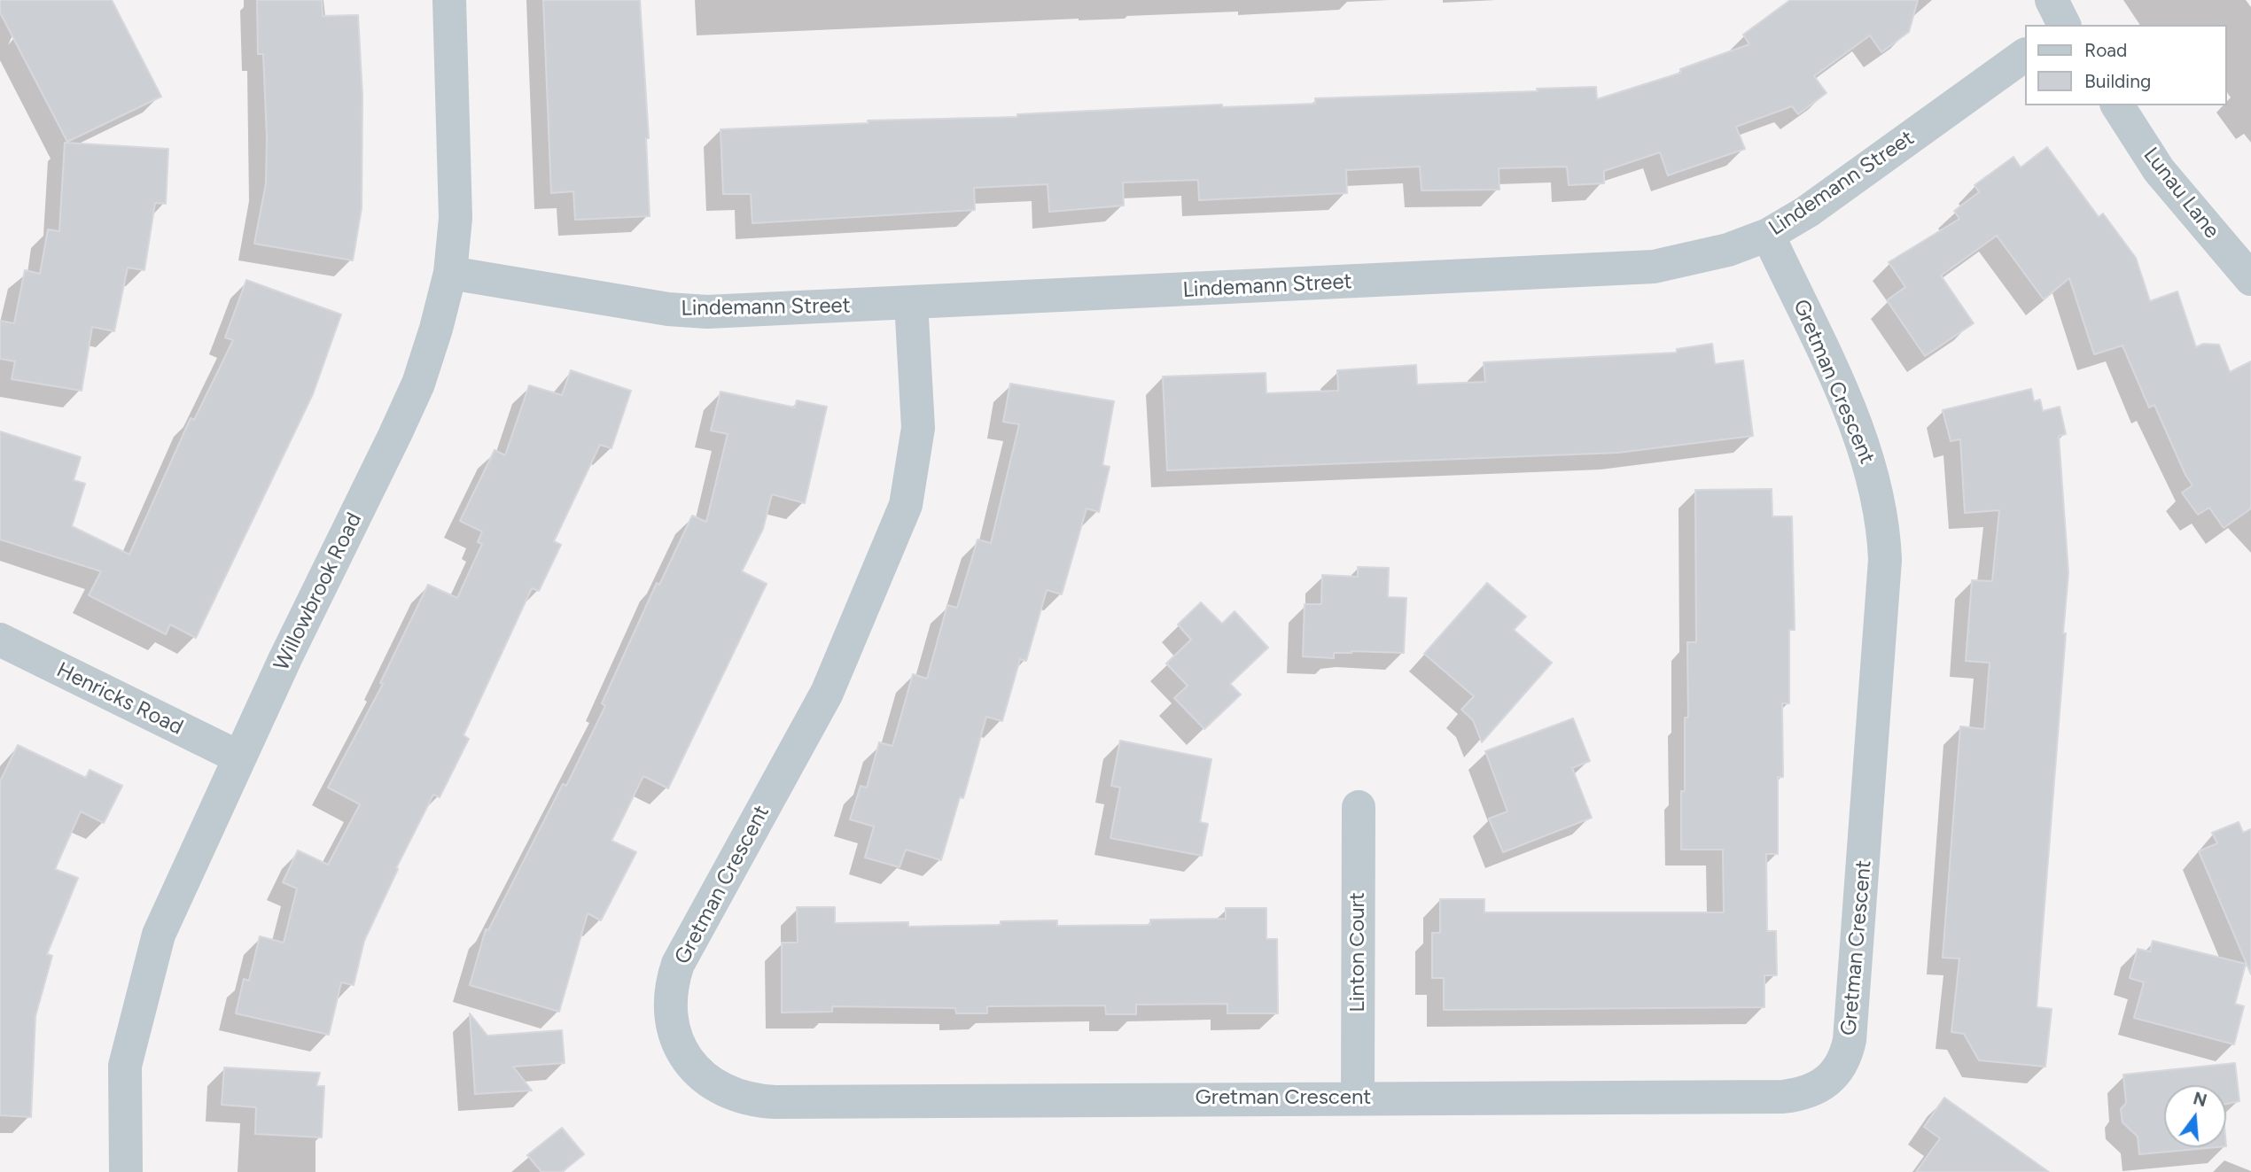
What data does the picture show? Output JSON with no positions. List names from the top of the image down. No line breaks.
{"streets":{"street":["Lindemann Street","Lunau Lane","Gretman Crescent","Willowbrook Road","Henricks Road","Linton Court"]},"crossings":[["Lindemann Street","Gretman Crescent"],["Lindemann Street","Willowbrook Road"],["Gretman Crescent","Linton Court"],["Willowbrook Road","Henricks Road"]],"legend":["Road","Building"],"north":"top"}
